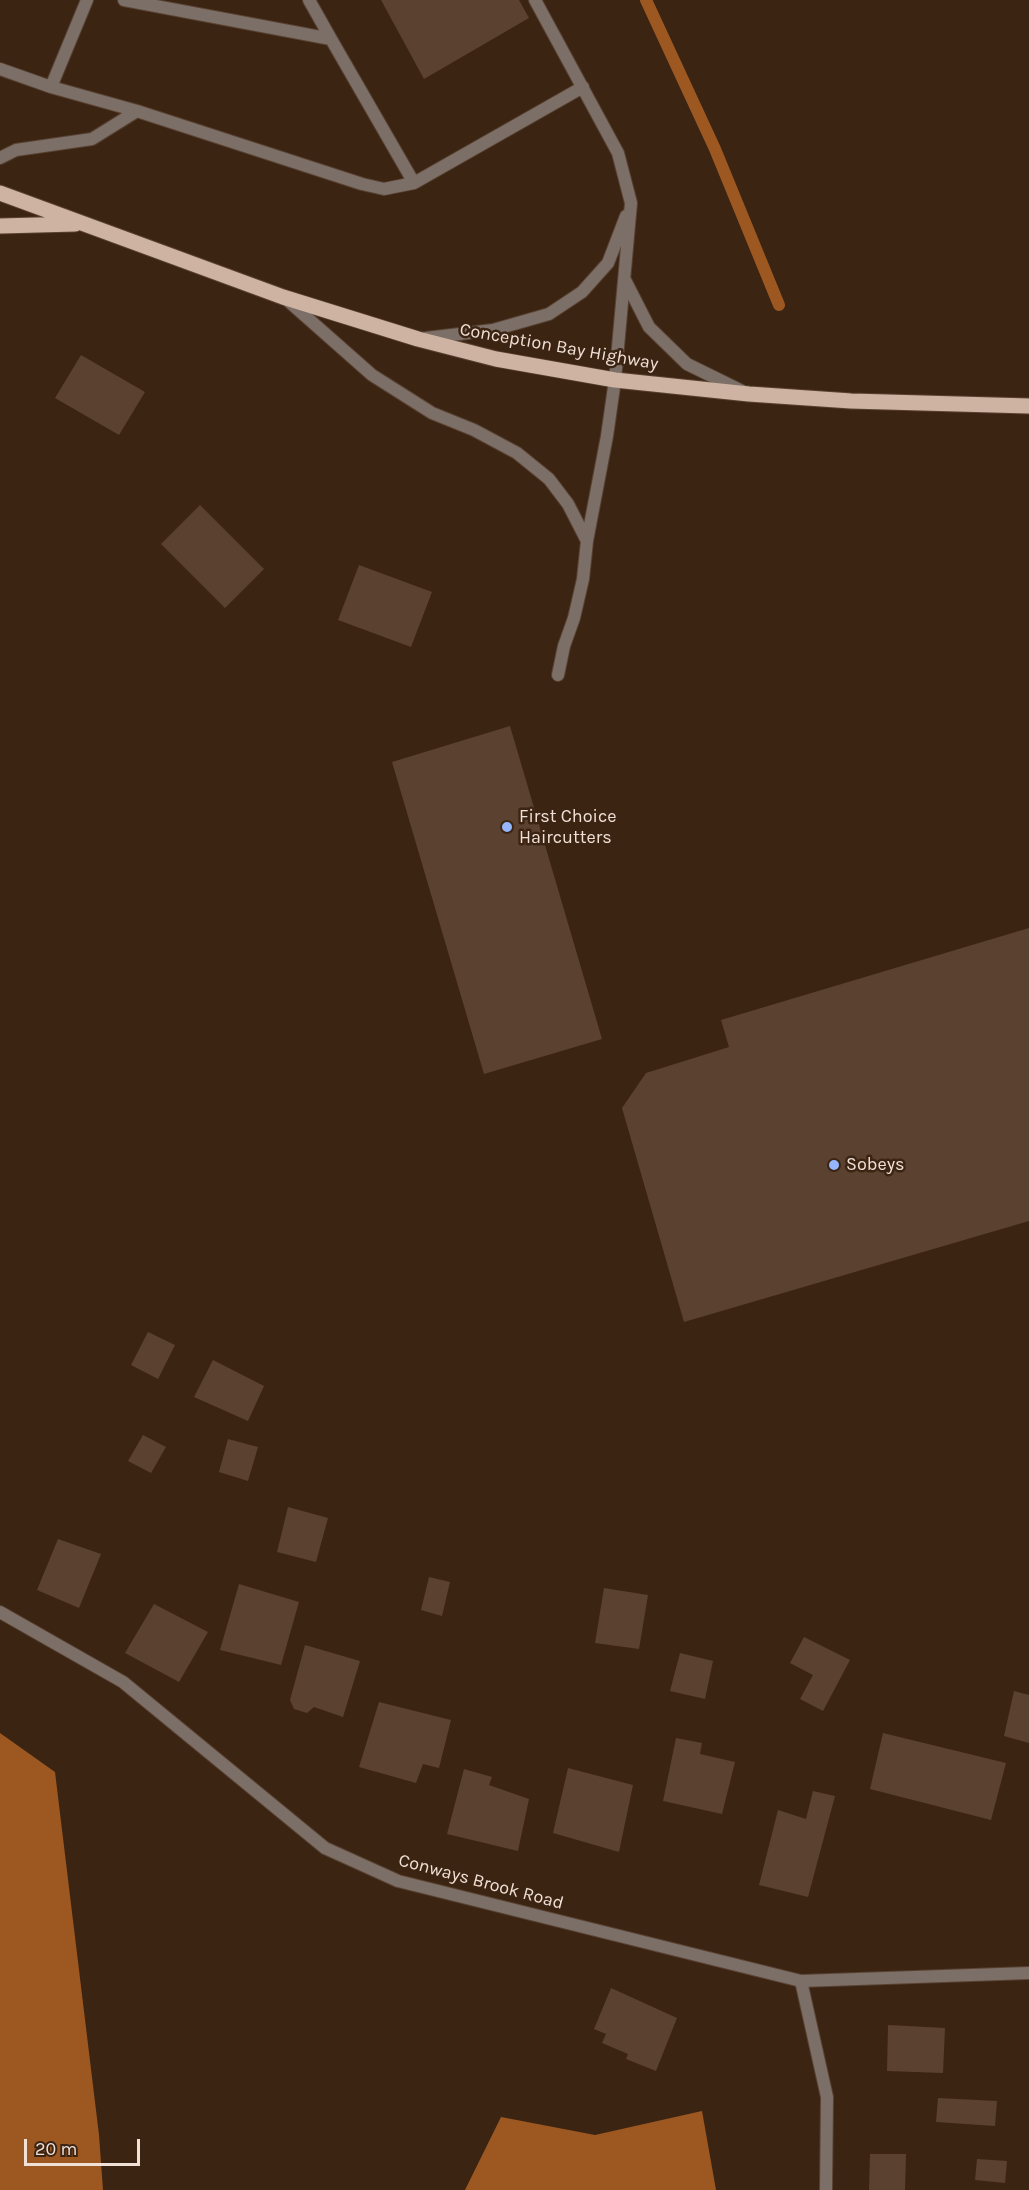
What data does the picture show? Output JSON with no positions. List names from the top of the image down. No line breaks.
{"streets":{"main road":["Conception Bay Highway"],"street":["Conways Brook Road"]},"places":["First Choice Haircutters","Sobeys"],"scale_bar":"20 m"}
